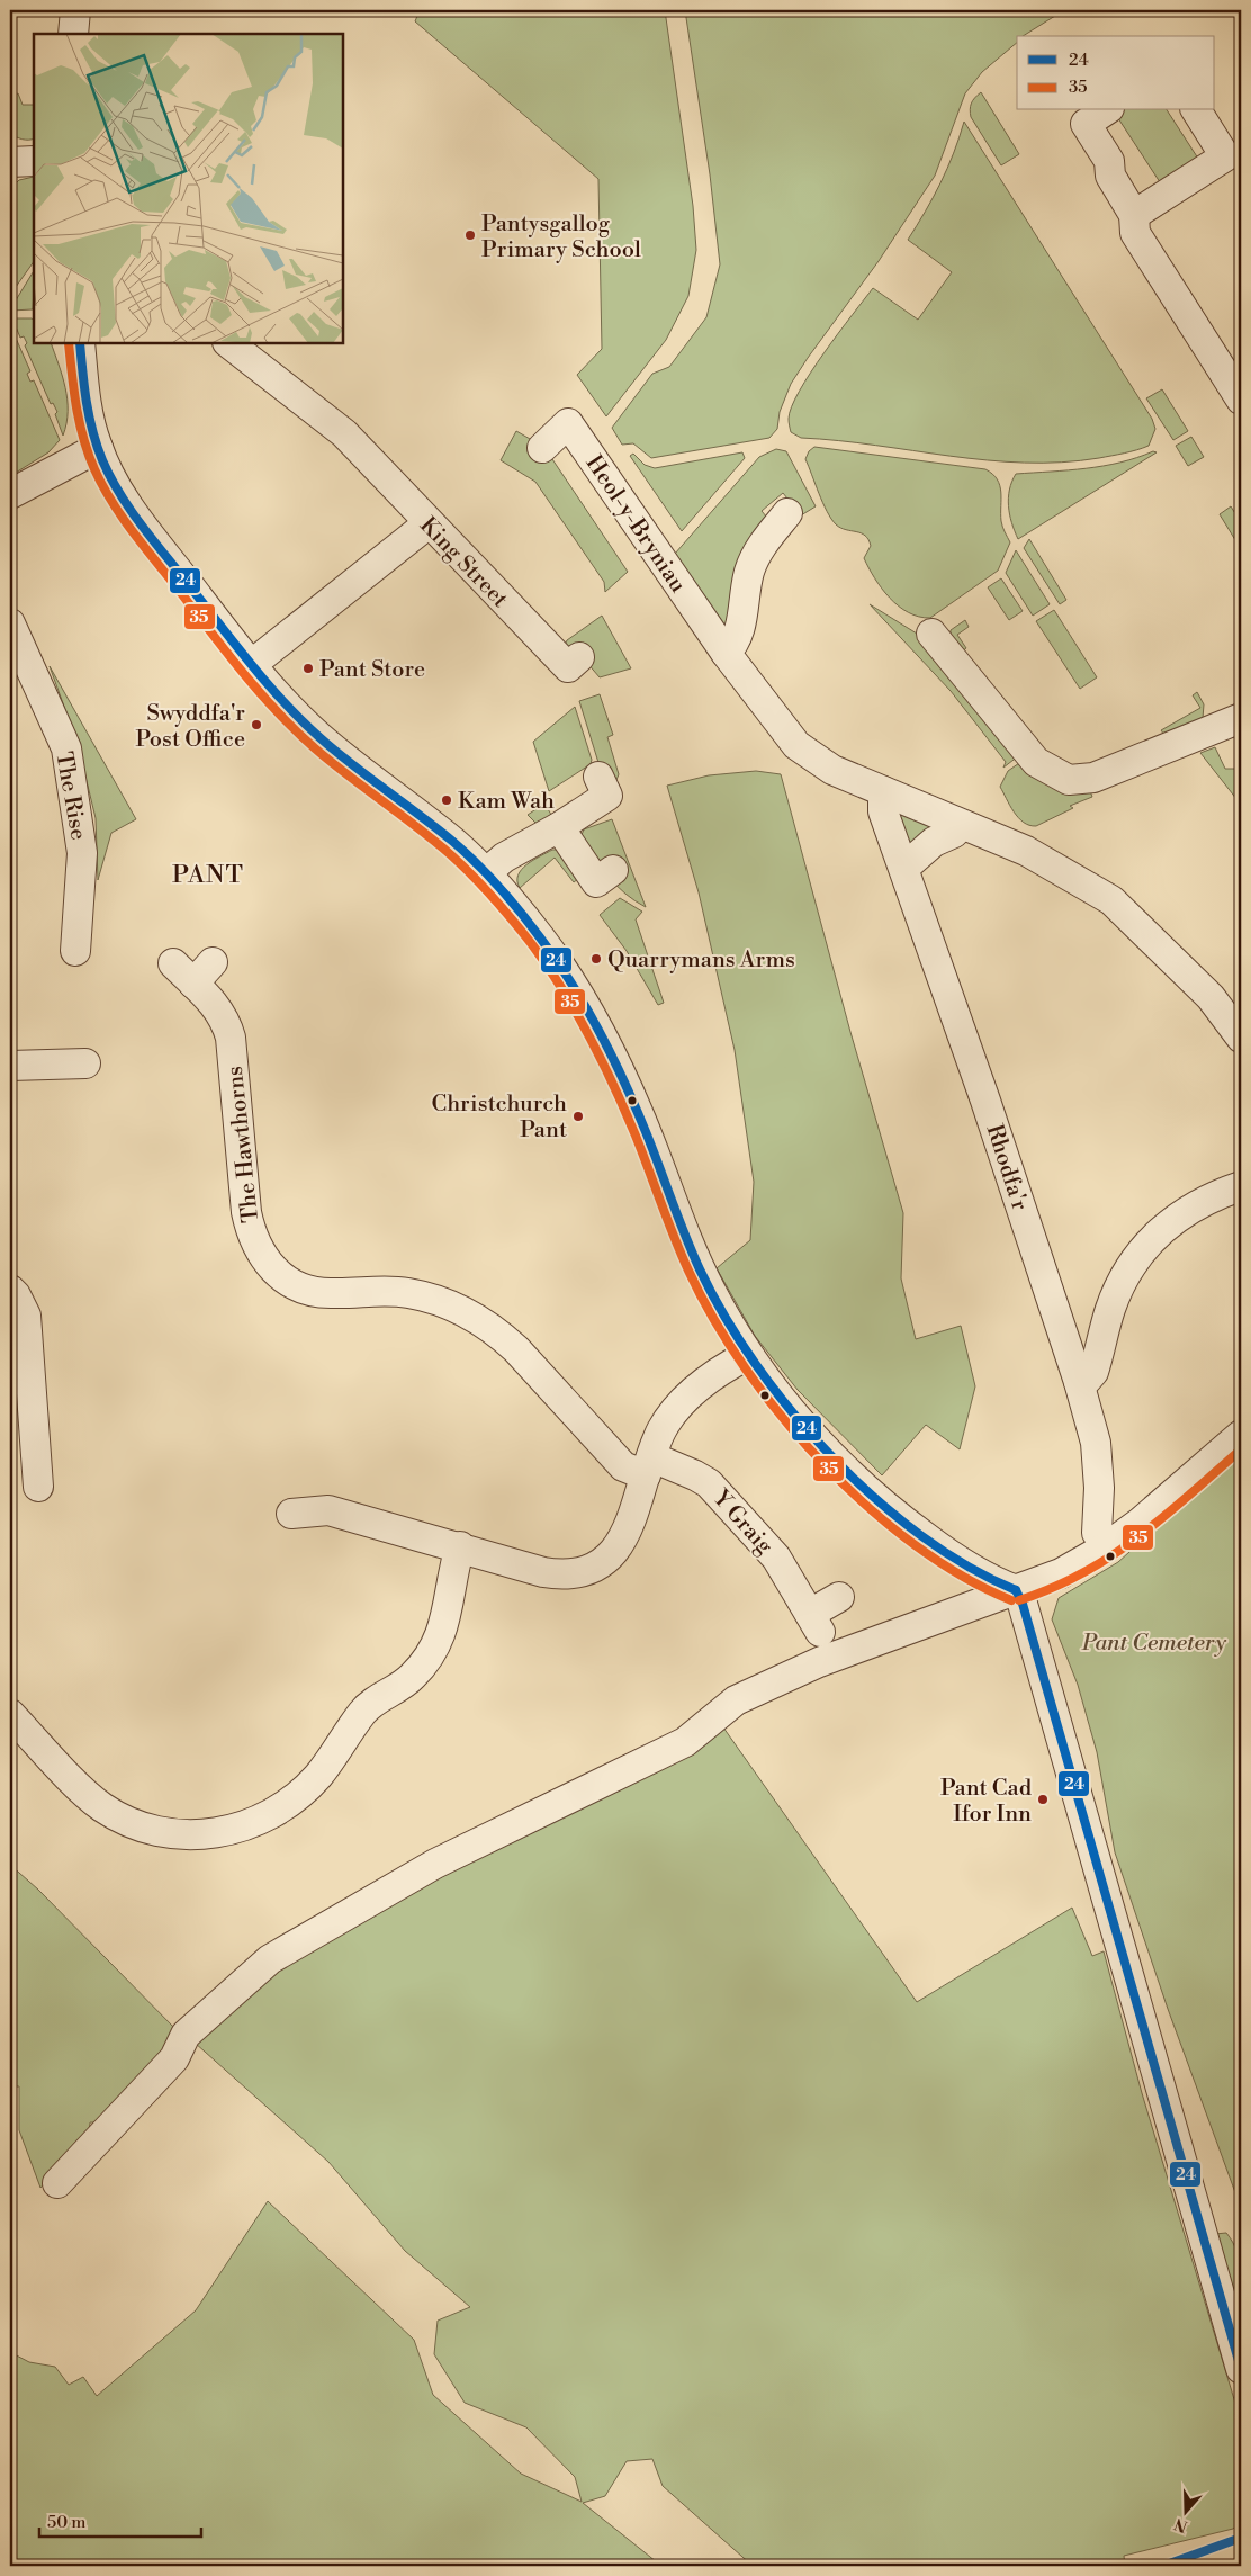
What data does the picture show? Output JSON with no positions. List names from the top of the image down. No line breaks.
{"streets":{"street":["Heol-y-Bryniau","King Street","The Rise","The Hawthorns","Rhodfa'r","Y Graig"]},"crossings":[["Heol-y-Bryniau","Rhodfa'r"],["The Hawthorns","Y Graig"]],"districts":["PANT"],"parks":["Pant Cemetery"],"places":["Pantysgallog Primary School","Pant Store","Swyddfa'r Post Office","Kam Wah","Quarrymans Arms","Christchurch Pant","Pant Cad Ifor Inn"],"lines":["transit line 24","transit line 35"],"legend":["24","35"],"scale_bar":"50 m","north":"bottom"}
